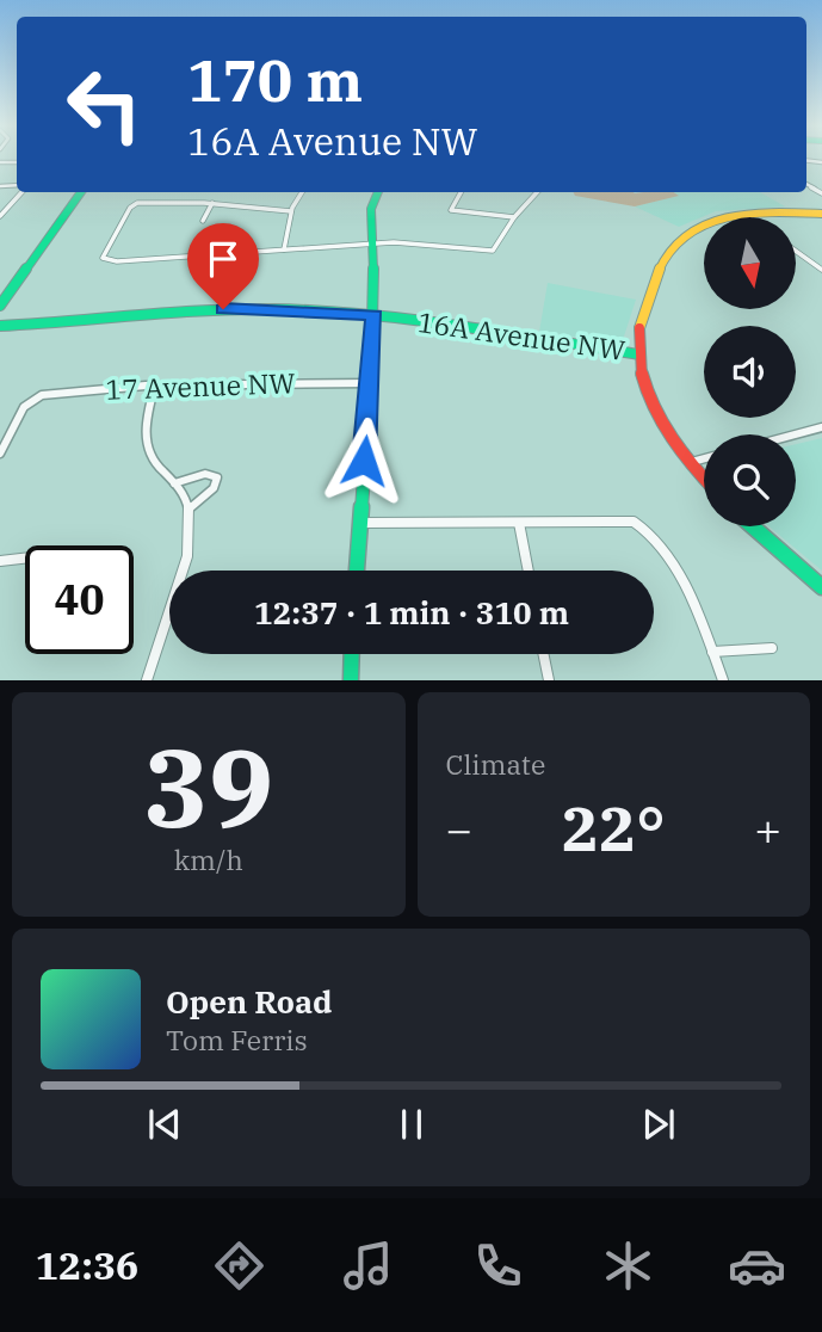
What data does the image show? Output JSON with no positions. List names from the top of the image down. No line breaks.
{"streets":{"street":["16A Avenue NW","17 Avenue NW"]},"north":"bottom","page":{"turn":["170 m","16A Avenue NW"],"limit":"40","trip":"12:37 · 1 min · 310 m","tile":[["39","km/h"],"Climate"],"heat":["−","22°","+"],"song":["Open Road","Tom Ferris"],"tabs":"12:36"}}
